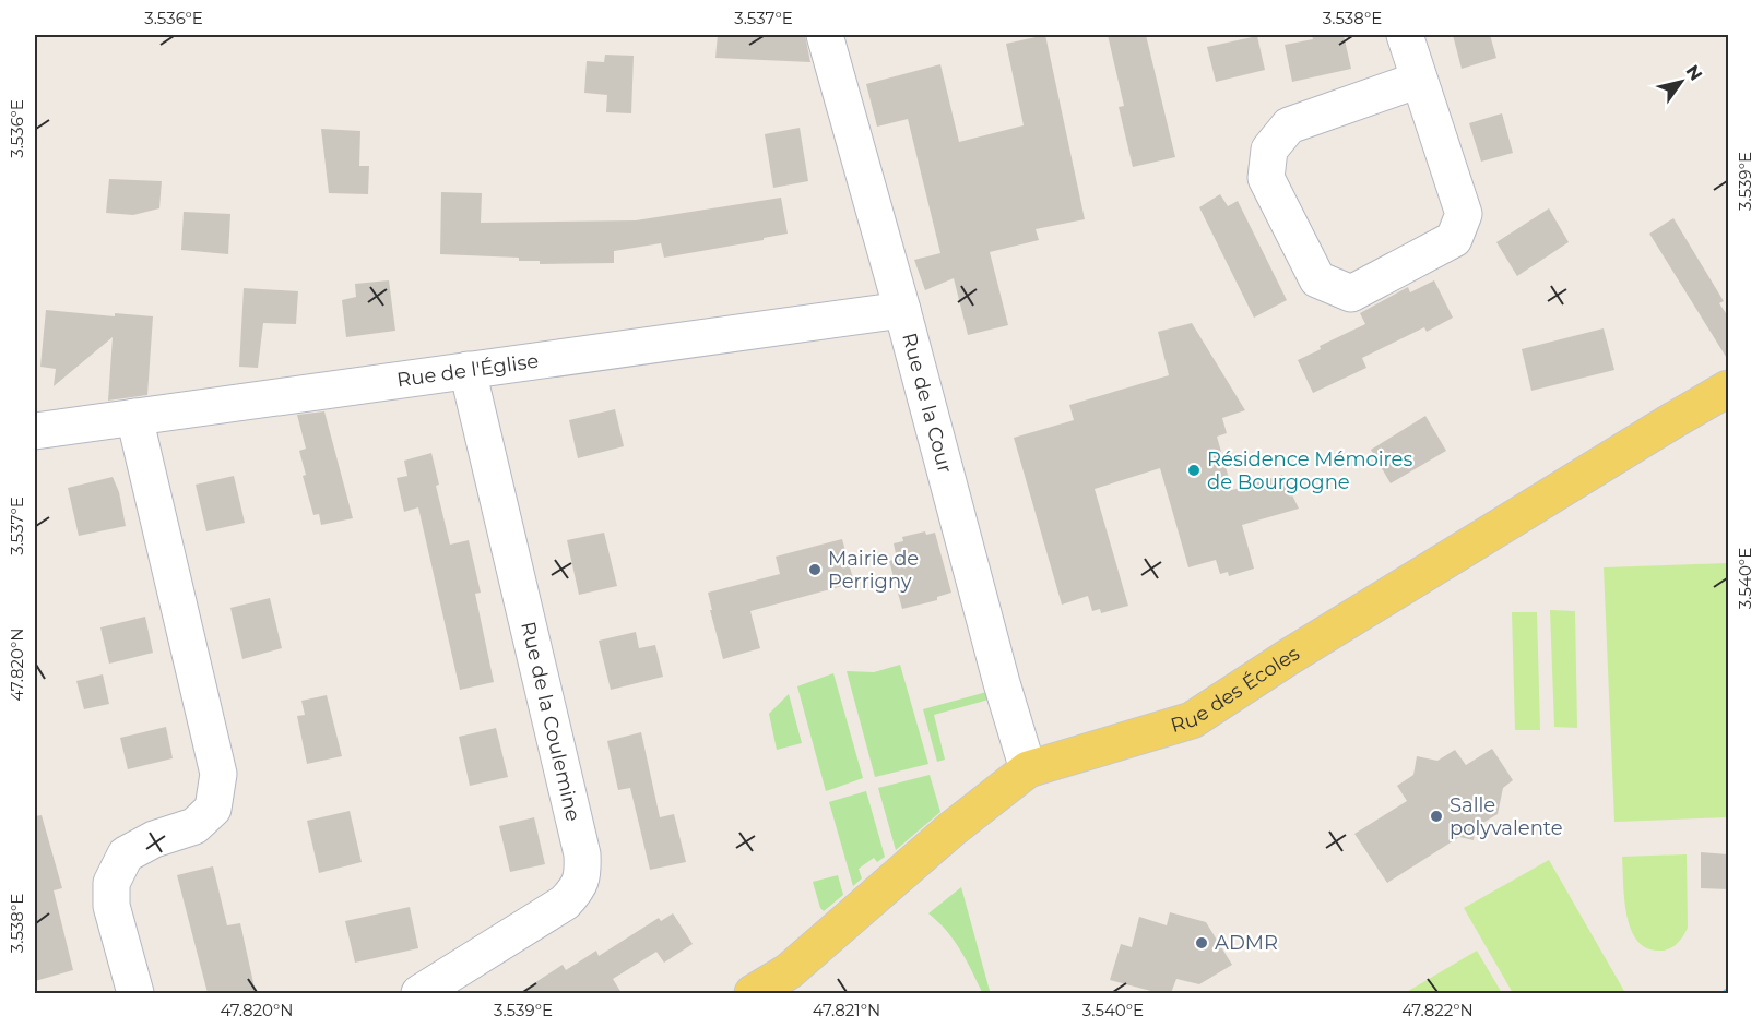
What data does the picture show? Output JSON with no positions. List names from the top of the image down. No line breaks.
{"streets":{"main road":["Rue des Écoles"],"street":["Rue de l'Église","Rue de la Cour","Rue de la Coulemine"]},"crossings":[["Rue de l'Église","Rue de la Cour"],["Rue de l'Église","Rue de la Coulemine"],["Rue de la Cour","Rue des Écoles"]],"places":["Résidence Mémoires de Bourgogne","Mairie de Perrigny","Salle polyvalente","ADMR"],"north":"top right","coordinates":["3.536°E","3.537°E","3.538°E","3.539°E","3.540°E","47.820°N","47.821°N","47.822°N"]}
